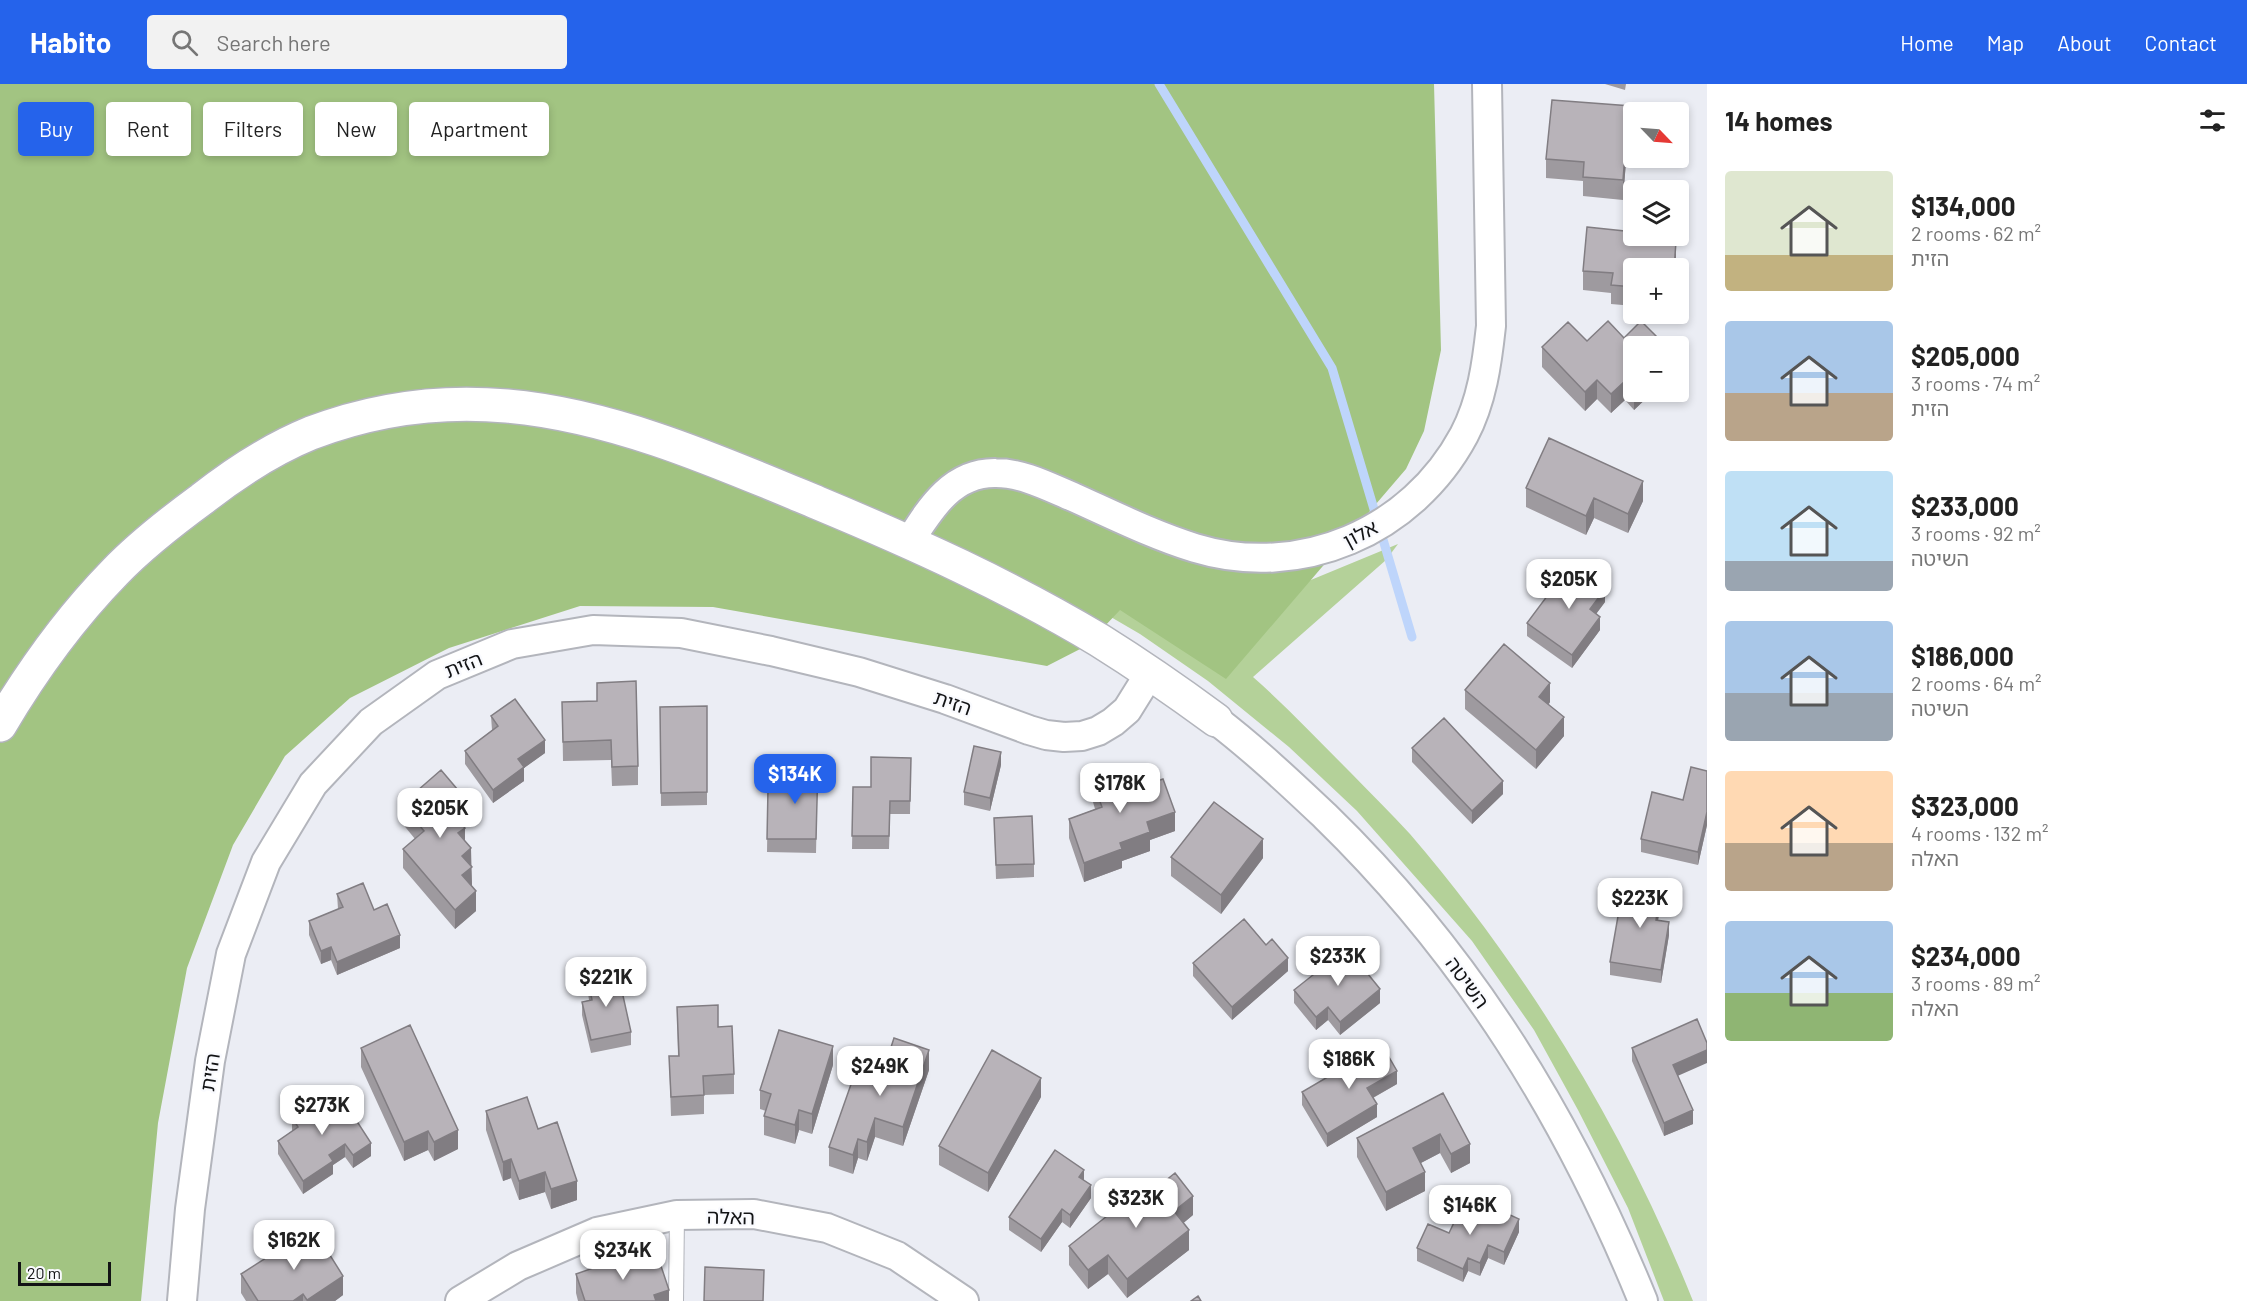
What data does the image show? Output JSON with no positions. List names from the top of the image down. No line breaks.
{"streets":{"street":["אלון","הזית","השיטה","האלה"]},"scale_bar":"20 m","north":"bottom right","page":{"header":"Habito","search":"Search here","nav":["Home","Map","About","Contact"],"heading":"14 homes","map_buttons":["+","−"],"chip":["Buy","Rent","Filters","New","Apartment"],"list":[{"name":"$134,000","note":"2 rooms · 62 m² · הזית"},{"name":"$205,000","note":"3 rooms · 74 m² · הזית"},{"name":"$233,000","note":"3 rooms · 92 m² · השיטה"},{"name":"$186,000","note":"2 rooms · 64 m² · השיטה"},{"name":"$323,000","note":"4 rooms · 132 m² · האלה"},{"name":"$234,000","note":"3 rooms · 89 m² · האלה"}],"price":["$205K","$134K","$178K","$205K","$223K","$233K","$221K","$186K","$249K","$273K","$323K","$146K","$162K","$234K"],"scale":"20 m"}}
